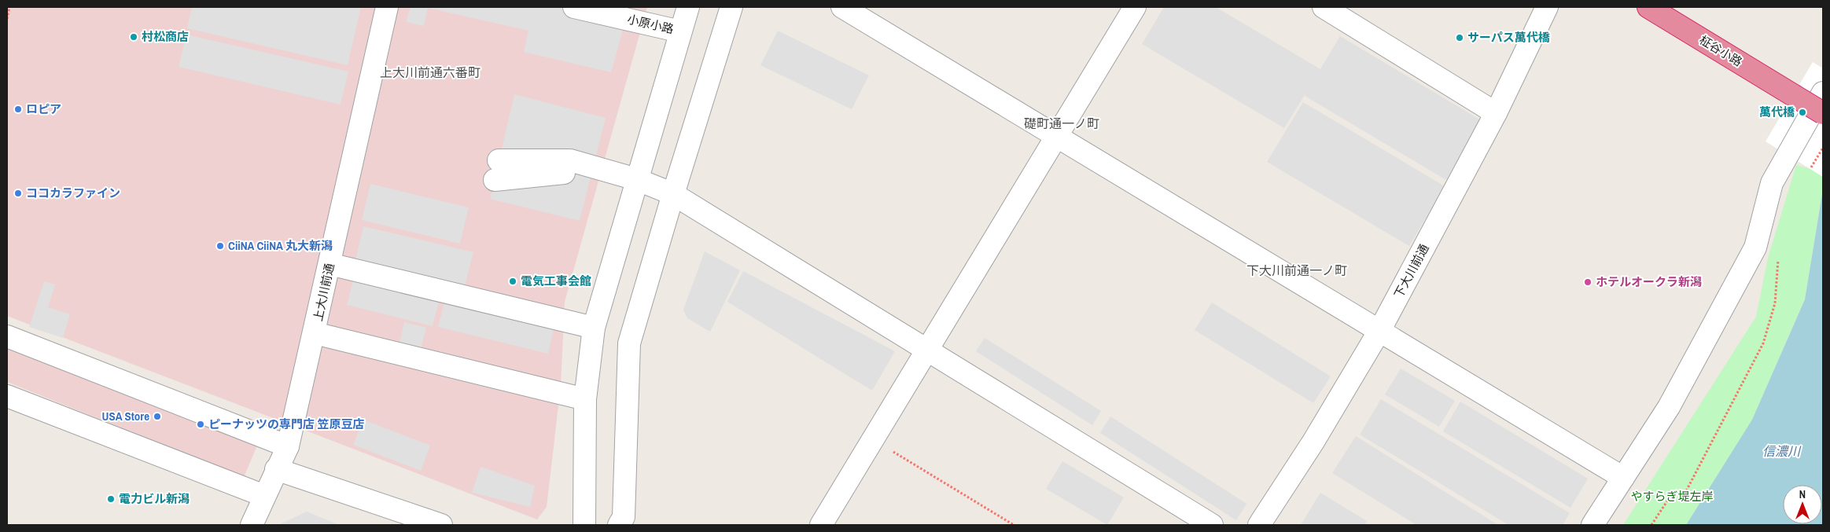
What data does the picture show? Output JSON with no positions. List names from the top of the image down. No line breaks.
{"streets":{"highway":["柾谷小路"],"street":["小原小路","下大川前通","上大川前通"]},"districts":["上大川前通六番町","礎町通一ノ町","下大川前通一ノ町"],"water":["信濃川"],"parks":["やすらぎ堤左岸"],"places":["村松商店","サーパス萬代橋","ロピア","萬代橋","ココカラファイン","CiiNA CiiNA 丸大新潟","電気工事会館","ホテルオークラ新潟","USA Store","ピーナッツの専門店 笠原豆店","電力ビル新潟"],"north":"top"}
